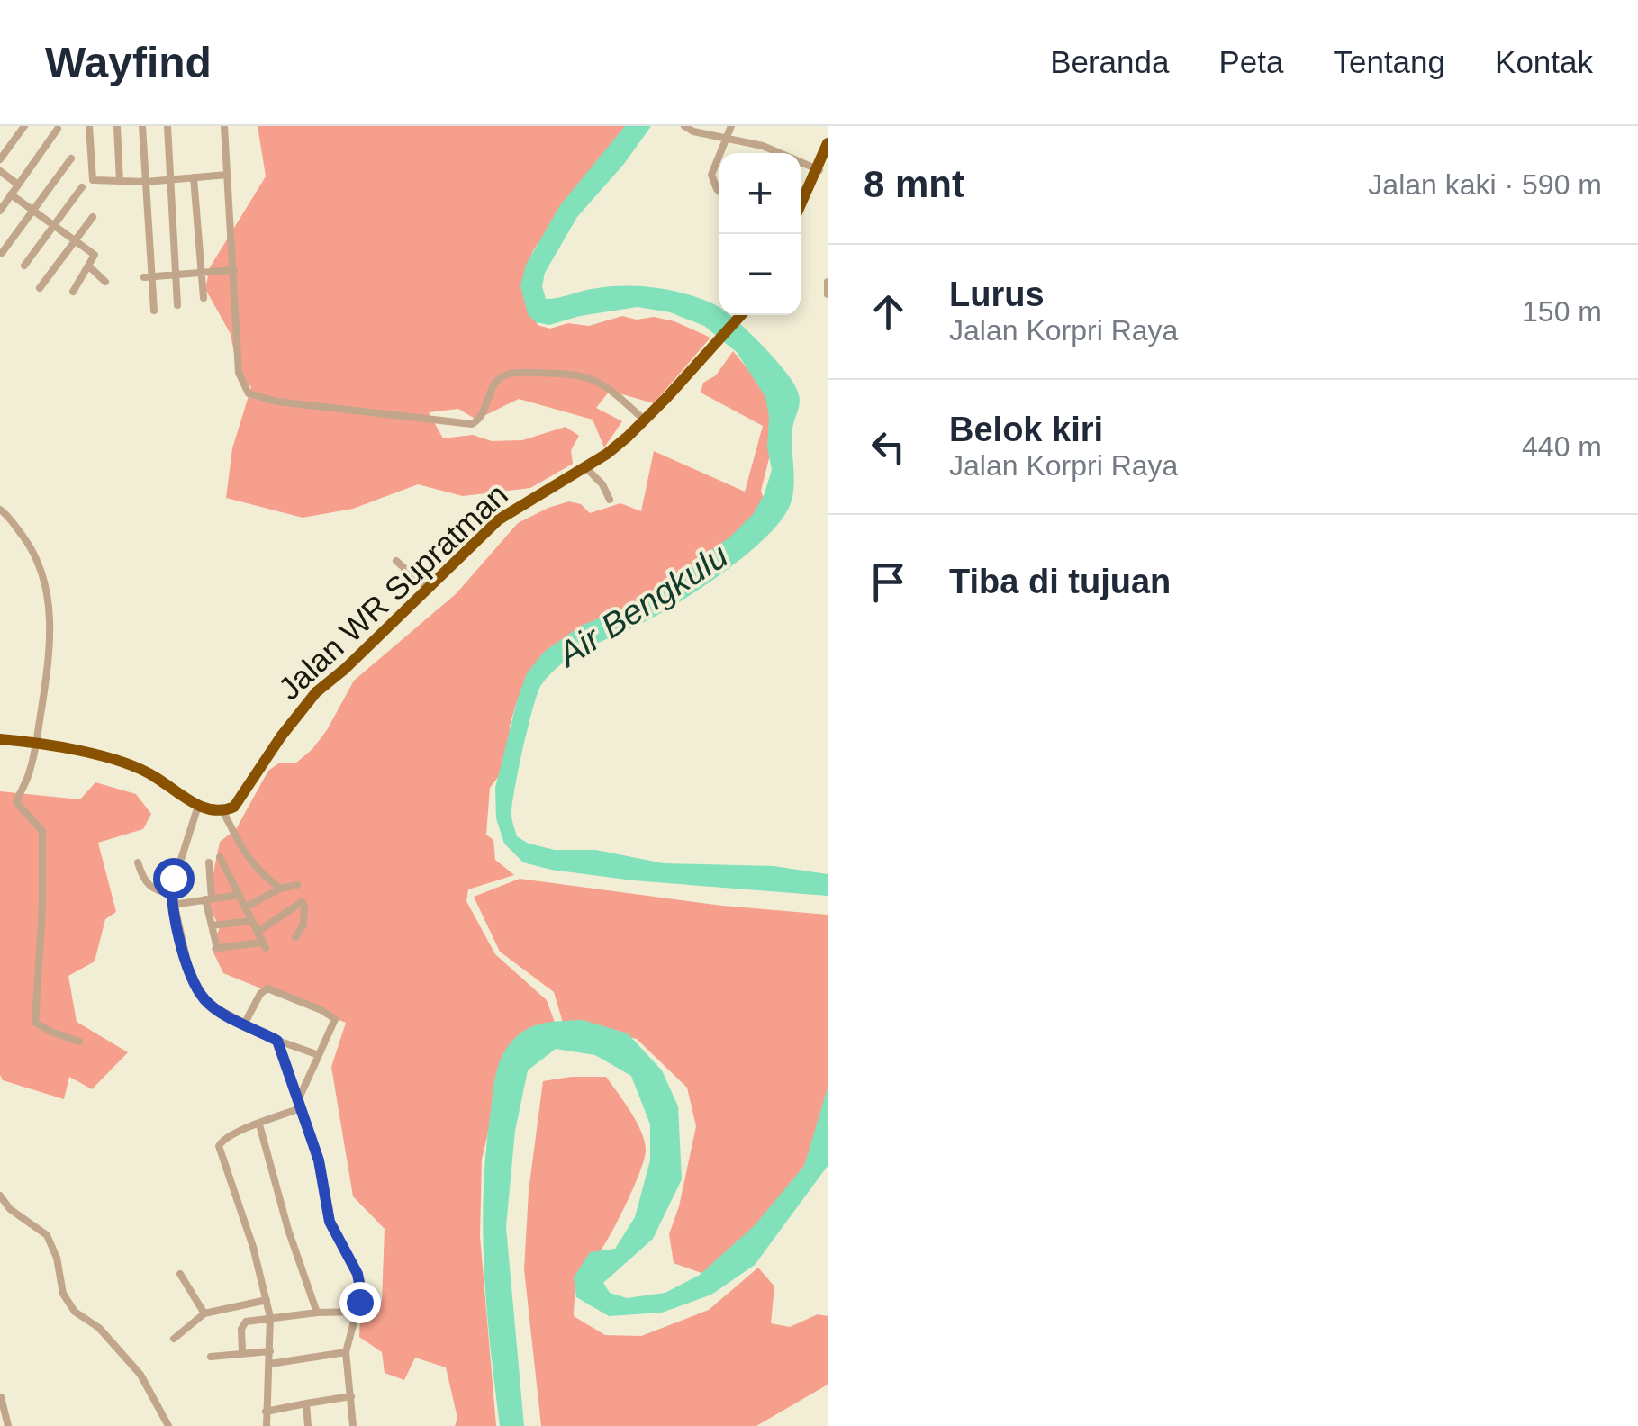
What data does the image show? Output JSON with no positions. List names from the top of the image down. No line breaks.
{"streets":{"highway":["Jalan WR Supratman"]},"water":["Air Bengkulu"],"page":{"header":"Wayfind","nav":["Beranda","Peta","Tentang","Kontak"],"heading":["8 mnt","Jalan kaki · 590 m"],"map_buttons":["+","−"],"list":[["Lurus","Jalan Korpri Raya","150 m"],["Belok kiri","Jalan Korpri Raya","440 m"],"Tiba di tujuan"]}}
